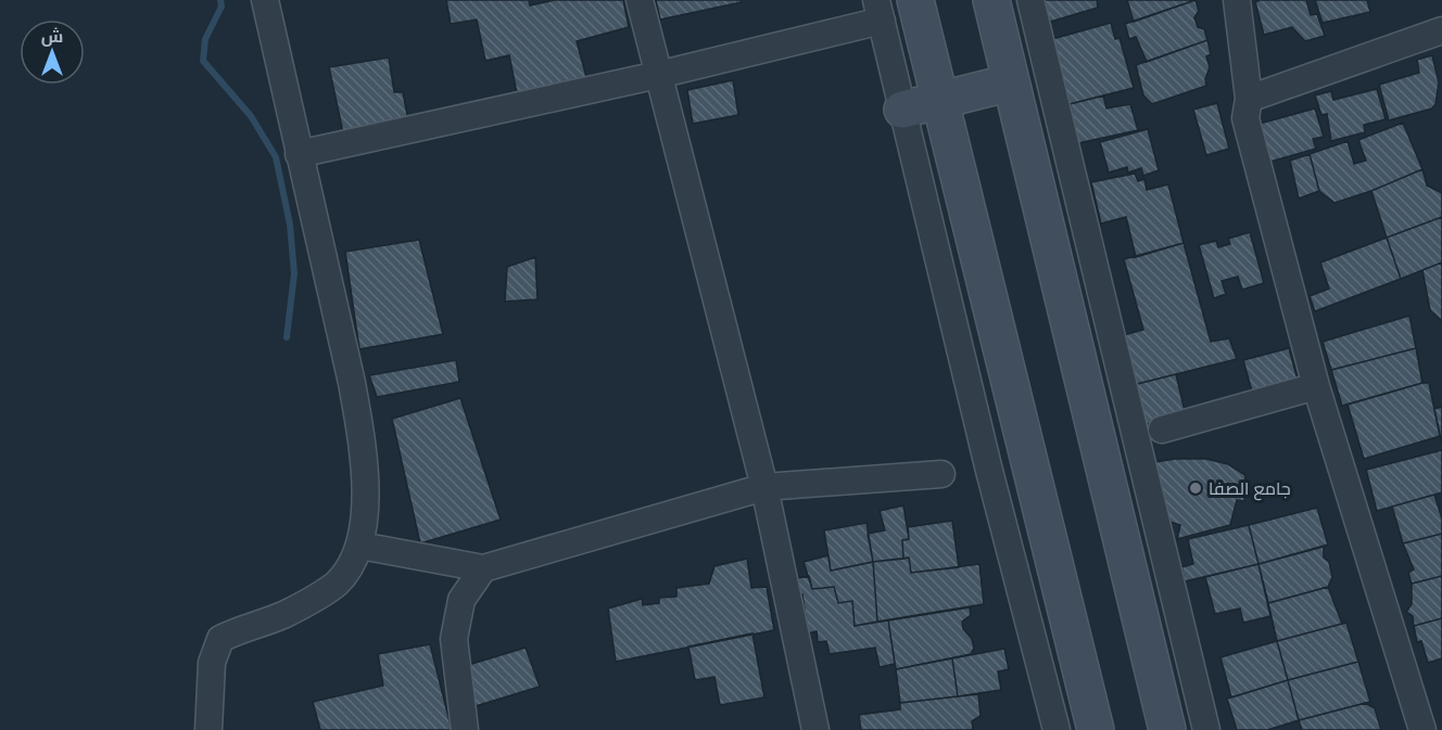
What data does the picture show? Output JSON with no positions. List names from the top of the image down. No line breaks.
{"places":["جامع الصفا"],"north":"top"}
